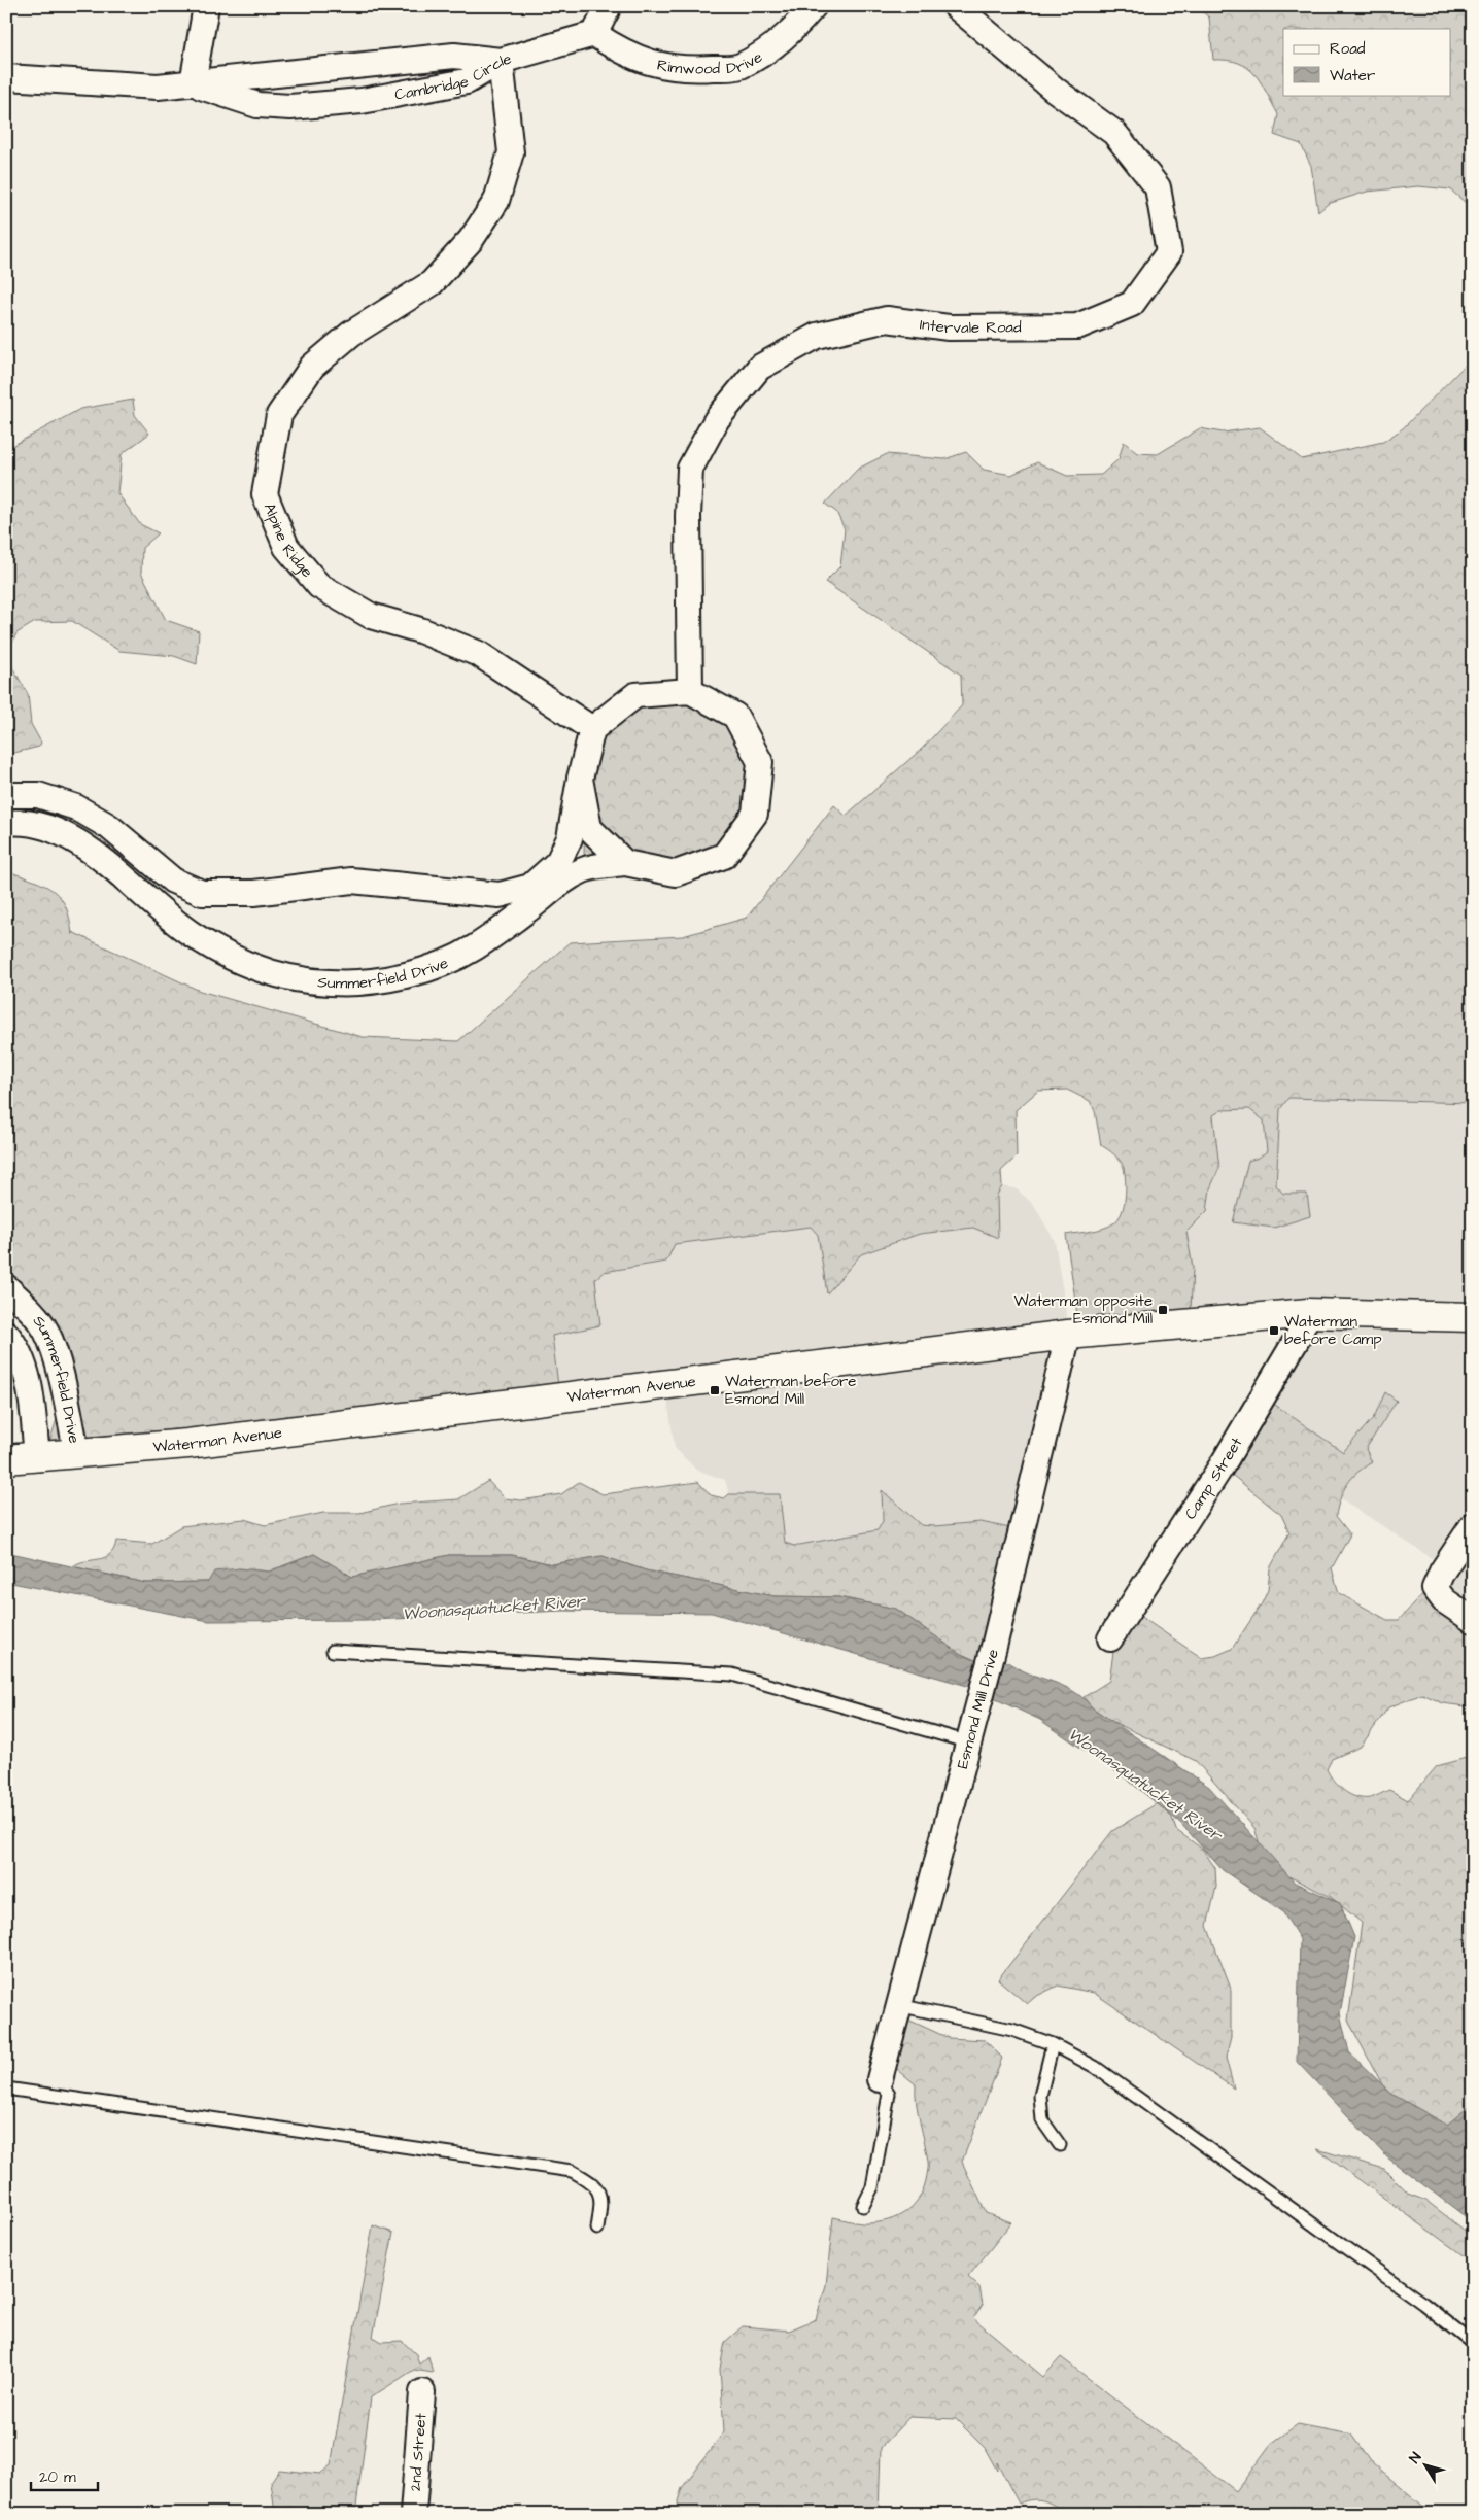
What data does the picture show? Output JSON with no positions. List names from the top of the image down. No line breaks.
{"streets":{"main road":["Waterman Avenue"],"street":["Rimwood Drive","Cambridge Circle","Intervale Road","Alpine Ridge","Summerfield Drive","Camp Street","Esmond Mill Drive","2nd Street"]},"crossings":[["Cambridge Circle","Alpine Ridge"],["Intervale Road","Alpine Ridge"],["Intervale Road","Summerfield Drive"],["Alpine Ridge","Summerfield Drive"],["Summerfield Drive","Waterman Avenue"],["Waterman Avenue","Camp Street"],["Waterman Avenue","Esmond Mill Drive"]],"water":["Woonasquatucket River"],"places":{"transit":["Waterman opposite Esmond Mill","Waterman before Camp","Waterman before Esmond Mill"]},"legend":["Road","Water"],"scale_bar":"20 m","north":"top left"}
